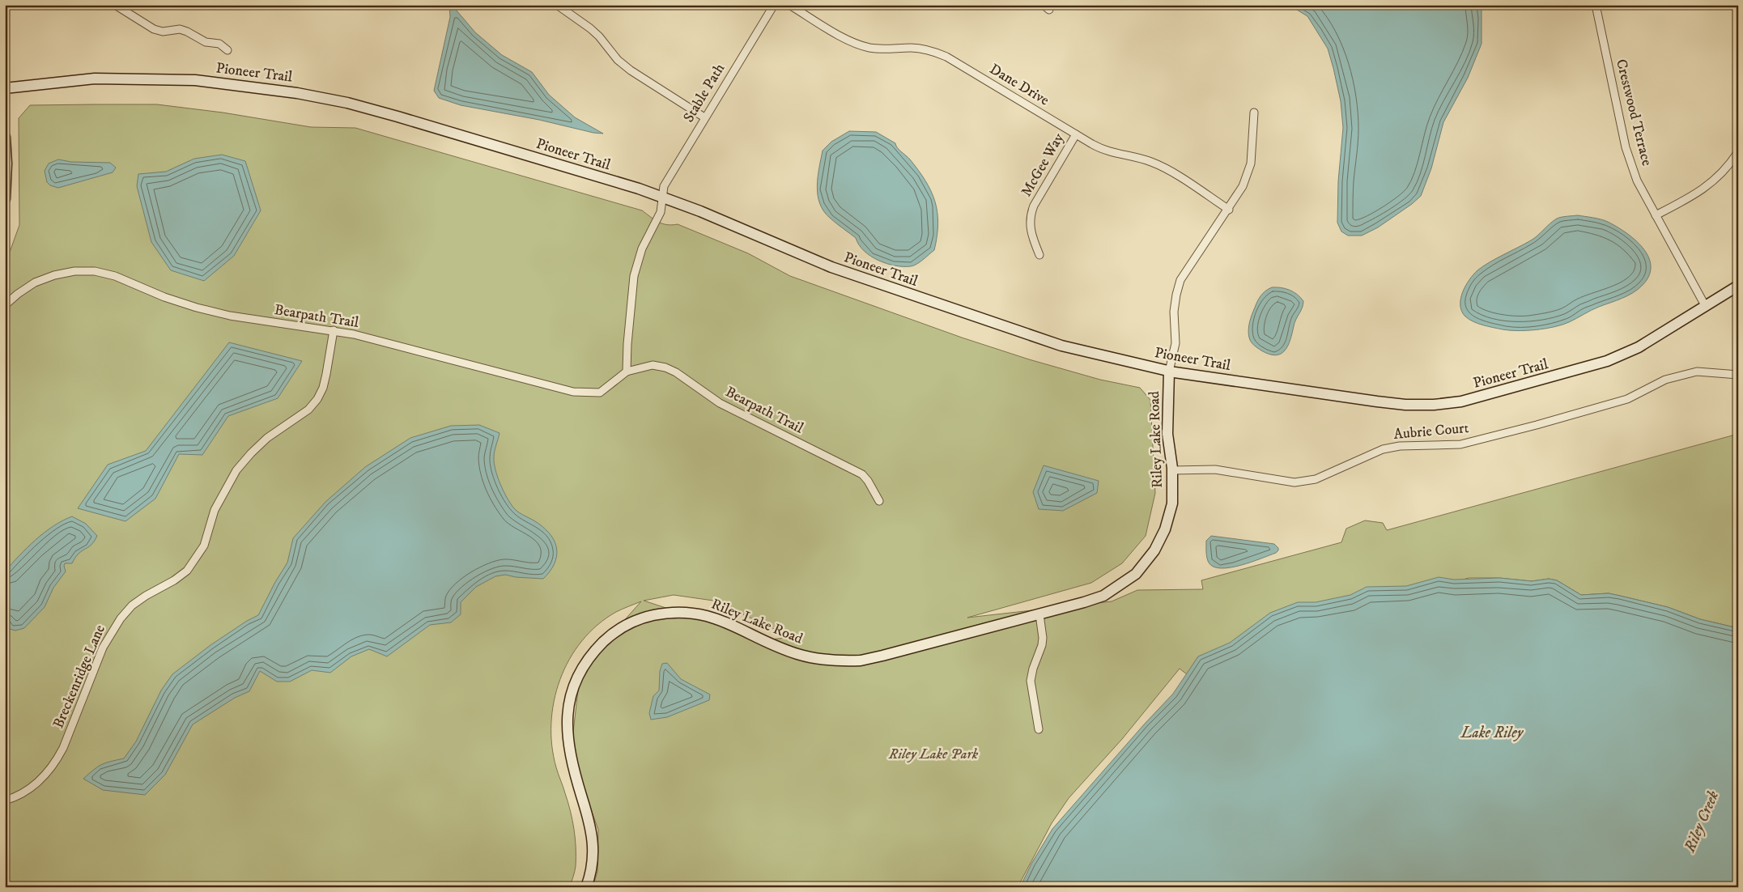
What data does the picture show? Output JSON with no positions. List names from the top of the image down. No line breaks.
{"streets":{"main road":["Pioneer Trail","Riley Lake Road"],"street":["Dane Drive","Stable Path","Crestwood Terrace","McGee Way","Bearpath Trail","Aubrie Court","Breckenridge Lane"]},"crossings":[["Pioneer Trail","Stable Path"],["Pioneer Trail","Crestwood Terrace"],["Pioneer Trail","Riley Lake Road"],["Dane Drive","McGee Way"],["Dane Drive","Riley Lake Road"],["Bearpath Trail","Breckenridge Lane"],["Aubrie Court","Riley Lake Road"]],"water":["Lake Riley","Riley Creek"],"parks":["Riley Lake Park"]}
